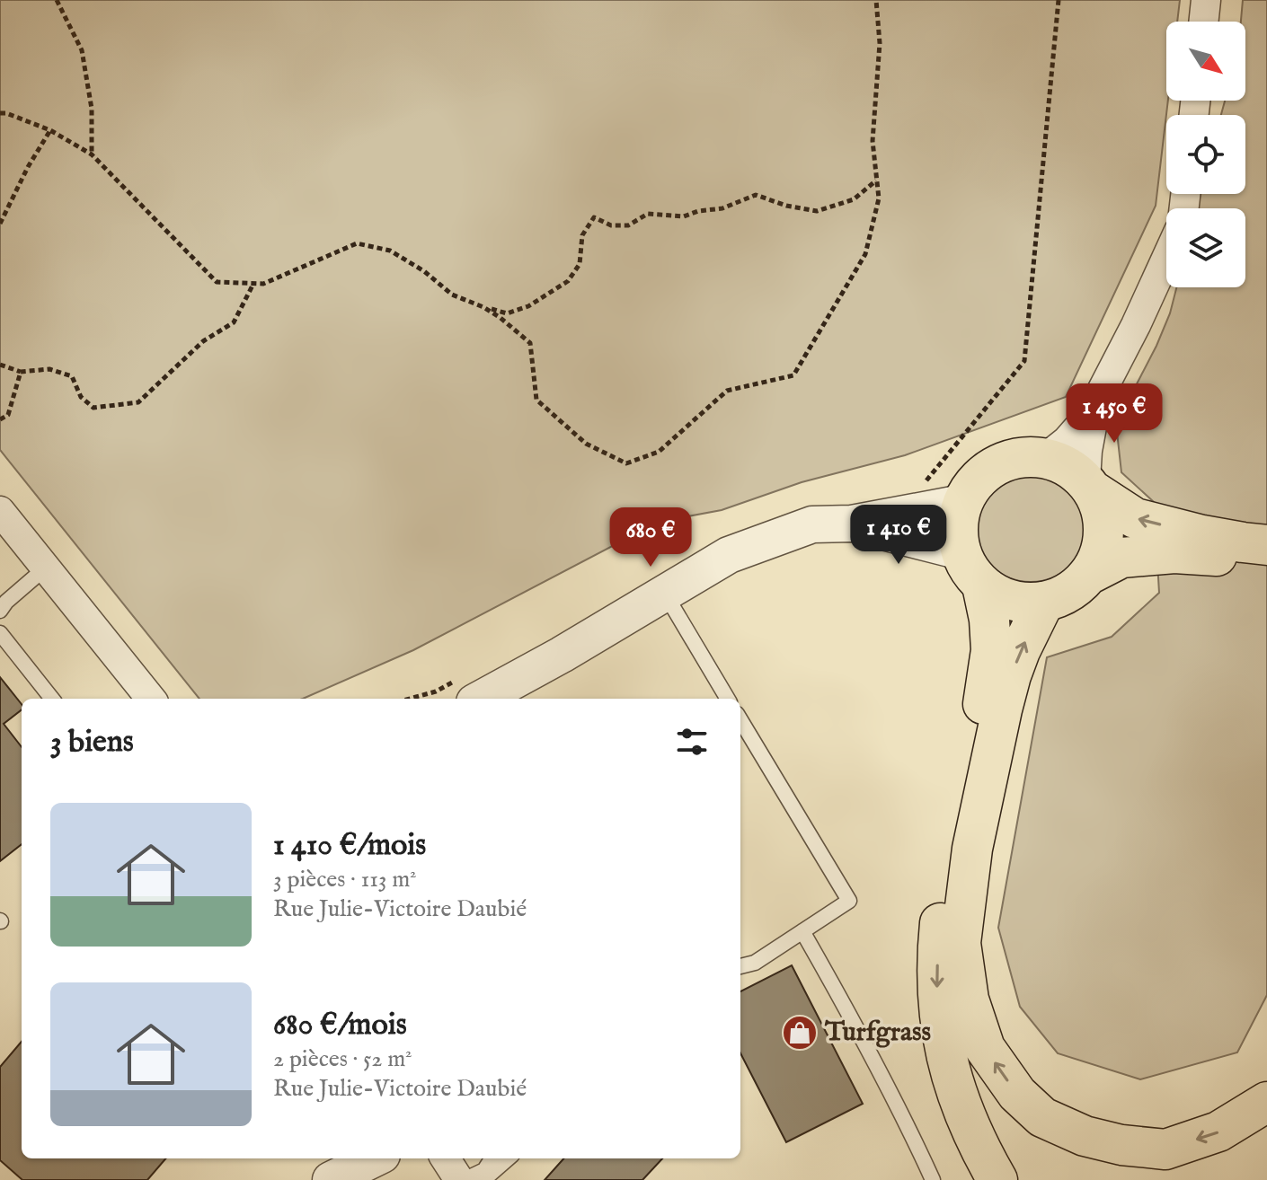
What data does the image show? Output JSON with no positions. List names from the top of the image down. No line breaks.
{"places":{"shop":["Turfgrass"]},"north":"bottom right","page":{"price":["1 450 €","1 410 €","680 €"],"heading":"3 biens","list":[{"name":"1 410 €/mois","note":"3 pièces · 113 m² · Rue Julie-Victoire Daubié"},{"name":"680 €/mois","note":"2 pièces · 52 m² · Rue Julie-Victoire Daubié"}]}}
